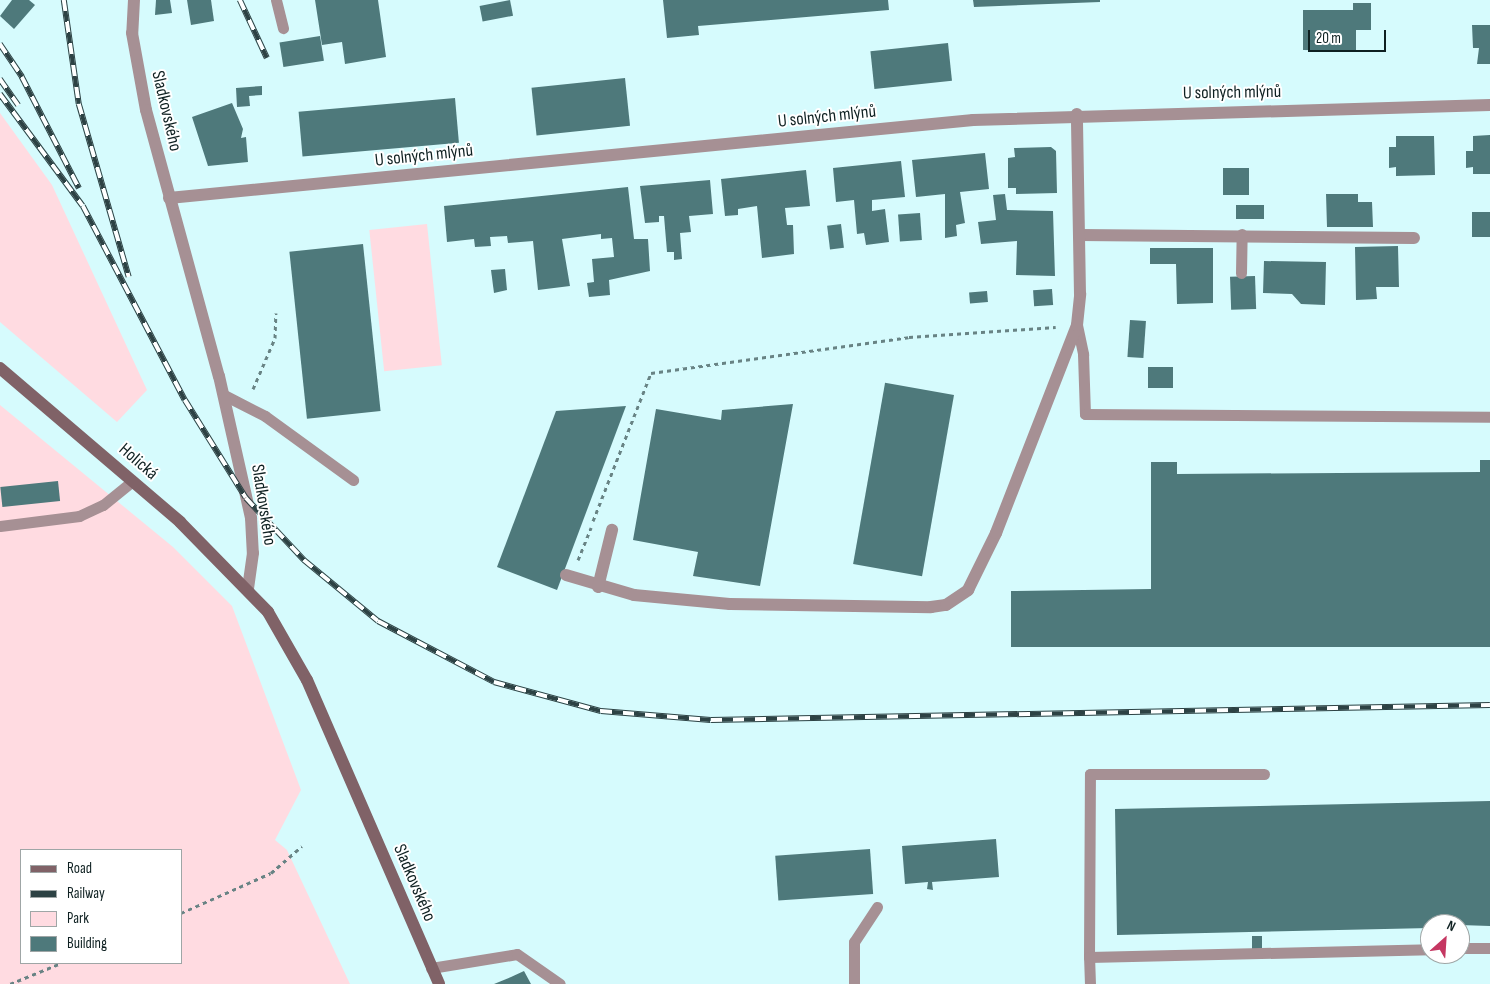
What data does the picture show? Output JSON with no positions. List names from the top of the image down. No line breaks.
{"streets":{"street":["U solných mlýnů","Sladkovského","Holická"]},"crossings":[["U solných mlýnů","Sladkovského"],["Sladkovského","Holická"]],"legend":["Road","Railway","Park","Building"],"scale_bar":"20 m","north":"top right"}
